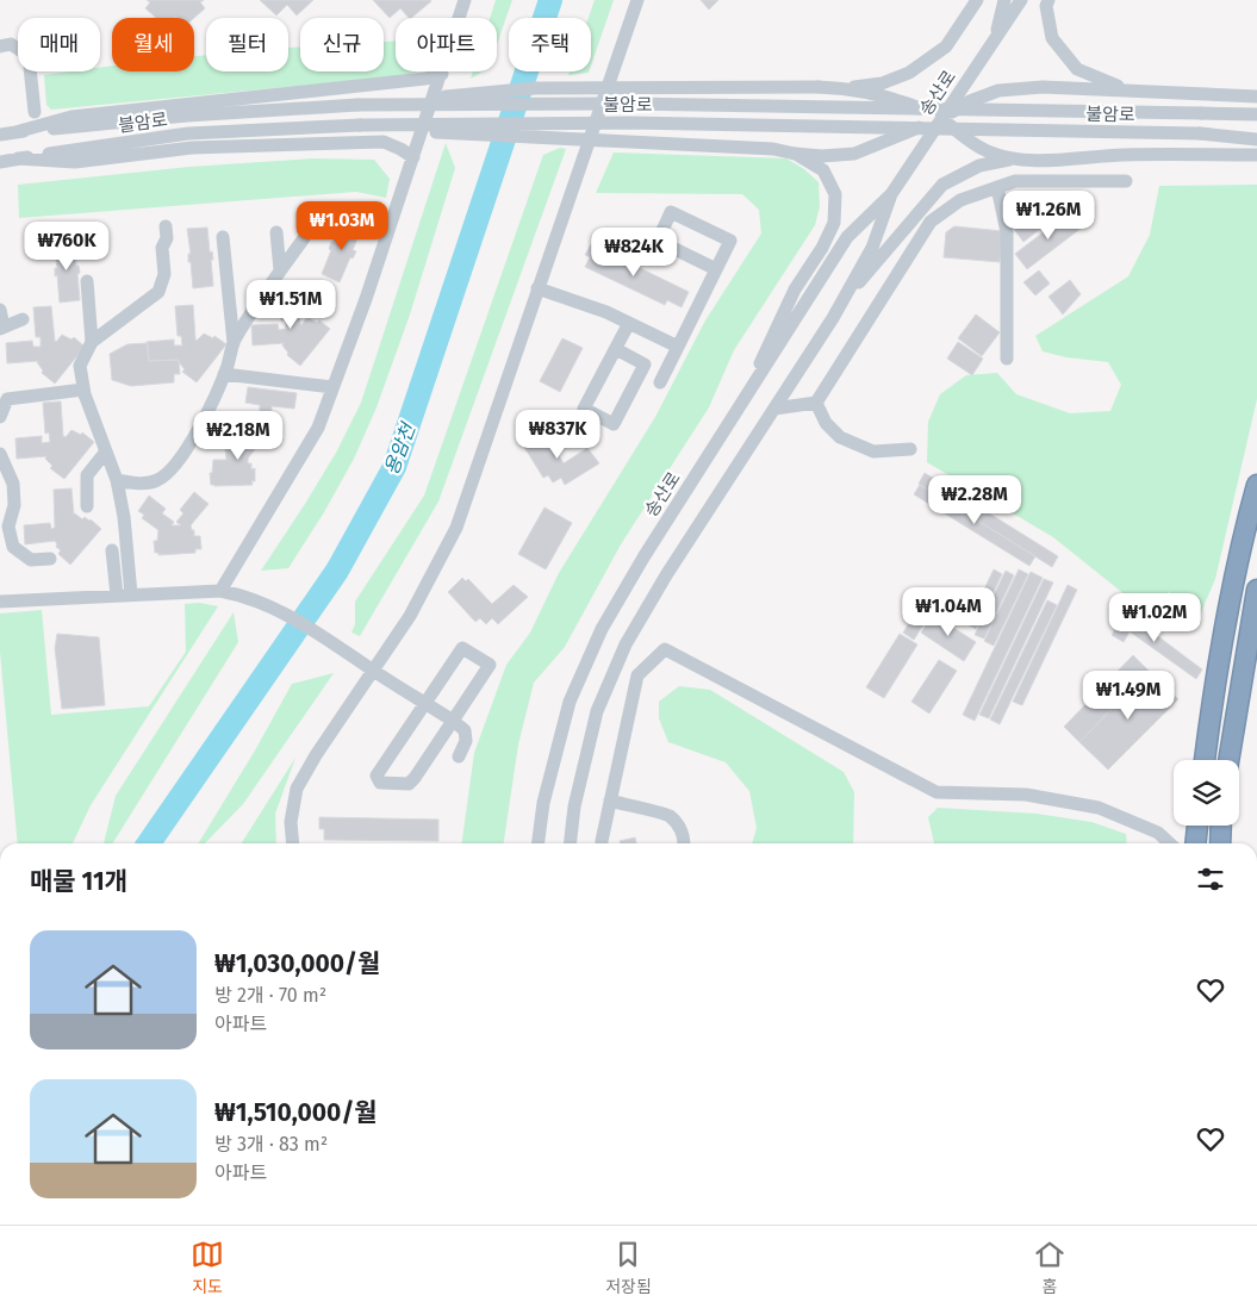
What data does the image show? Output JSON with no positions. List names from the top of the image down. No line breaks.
{"streets":{"street":["송산로","불암로"]},"water":["용암천"],"page":{"chip":["매매","월세","필터","신규","아파트","주택"],"price":["₩1.26M","₩1.03M","₩760K","₩824K","₩1.51M","₩837K","₩2.18M","₩2.28M","₩1.04M","₩1.02M","₩1.49M"],"heading":"매물 11개","list":[{"name":"₩1,030,000/월","note":"방 2개 · 70 m² · 아파트"},{"name":"₩1,510,000/월","note":"방 3개 · 83 m² · 아파트"}],"tabs":["지도","저장됨","홈"]}}
